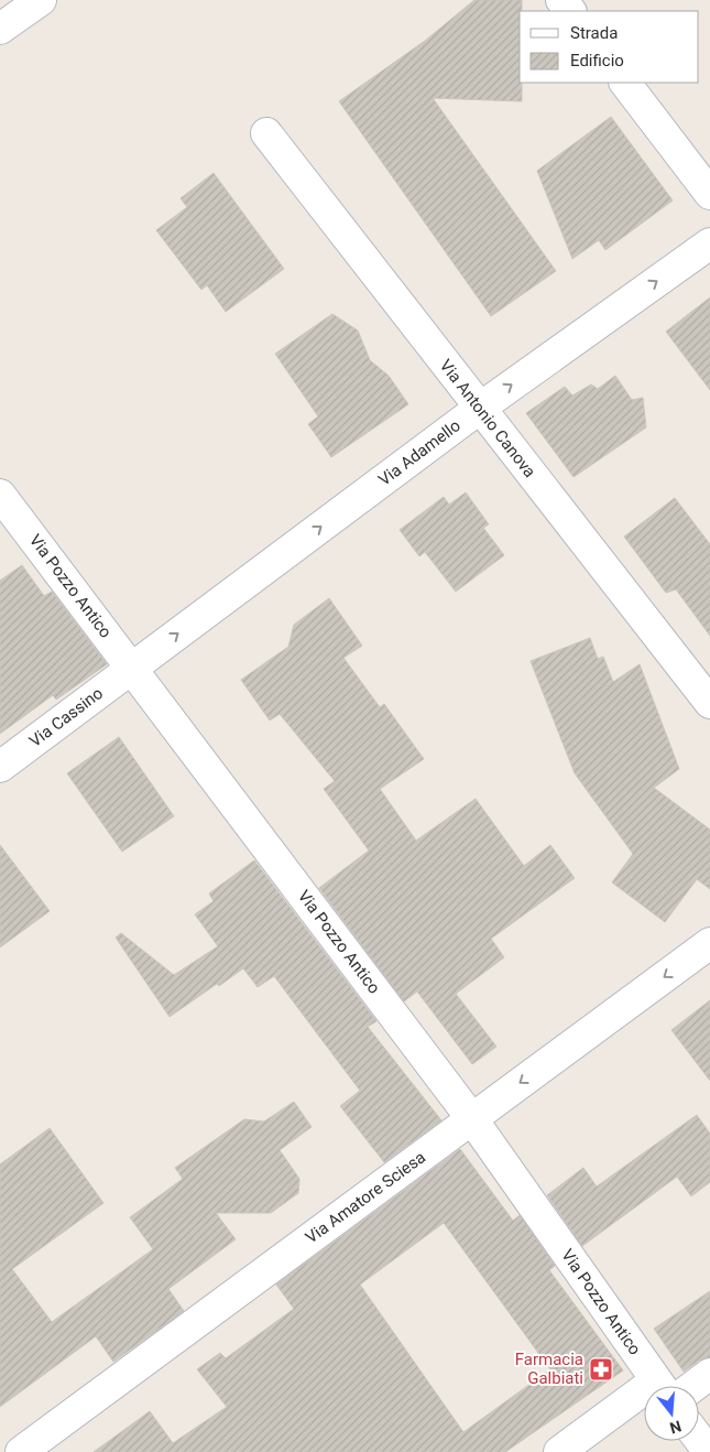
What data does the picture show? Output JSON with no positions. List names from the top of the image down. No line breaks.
{"streets":{"street":["Via Antonio Canova","Via Adamello","Via Pozzo Antico","Via Cassino","Via Amatore Sciesa"]},"crossings":[["Via Antonio Canova","Via Adamello"],["Via Adamello","Via Pozzo Antico"],["Via Adamello","Via Cassino"],["Via Pozzo Antico","Via Cassino"],["Via Pozzo Antico","Via Amatore Sciesa"]],"one_way":["Via Adamello"],"places":{"pharmacy":["Farmacia Galbiati"]},"legend":["Strada","Edificio"],"north":"bottom"}
